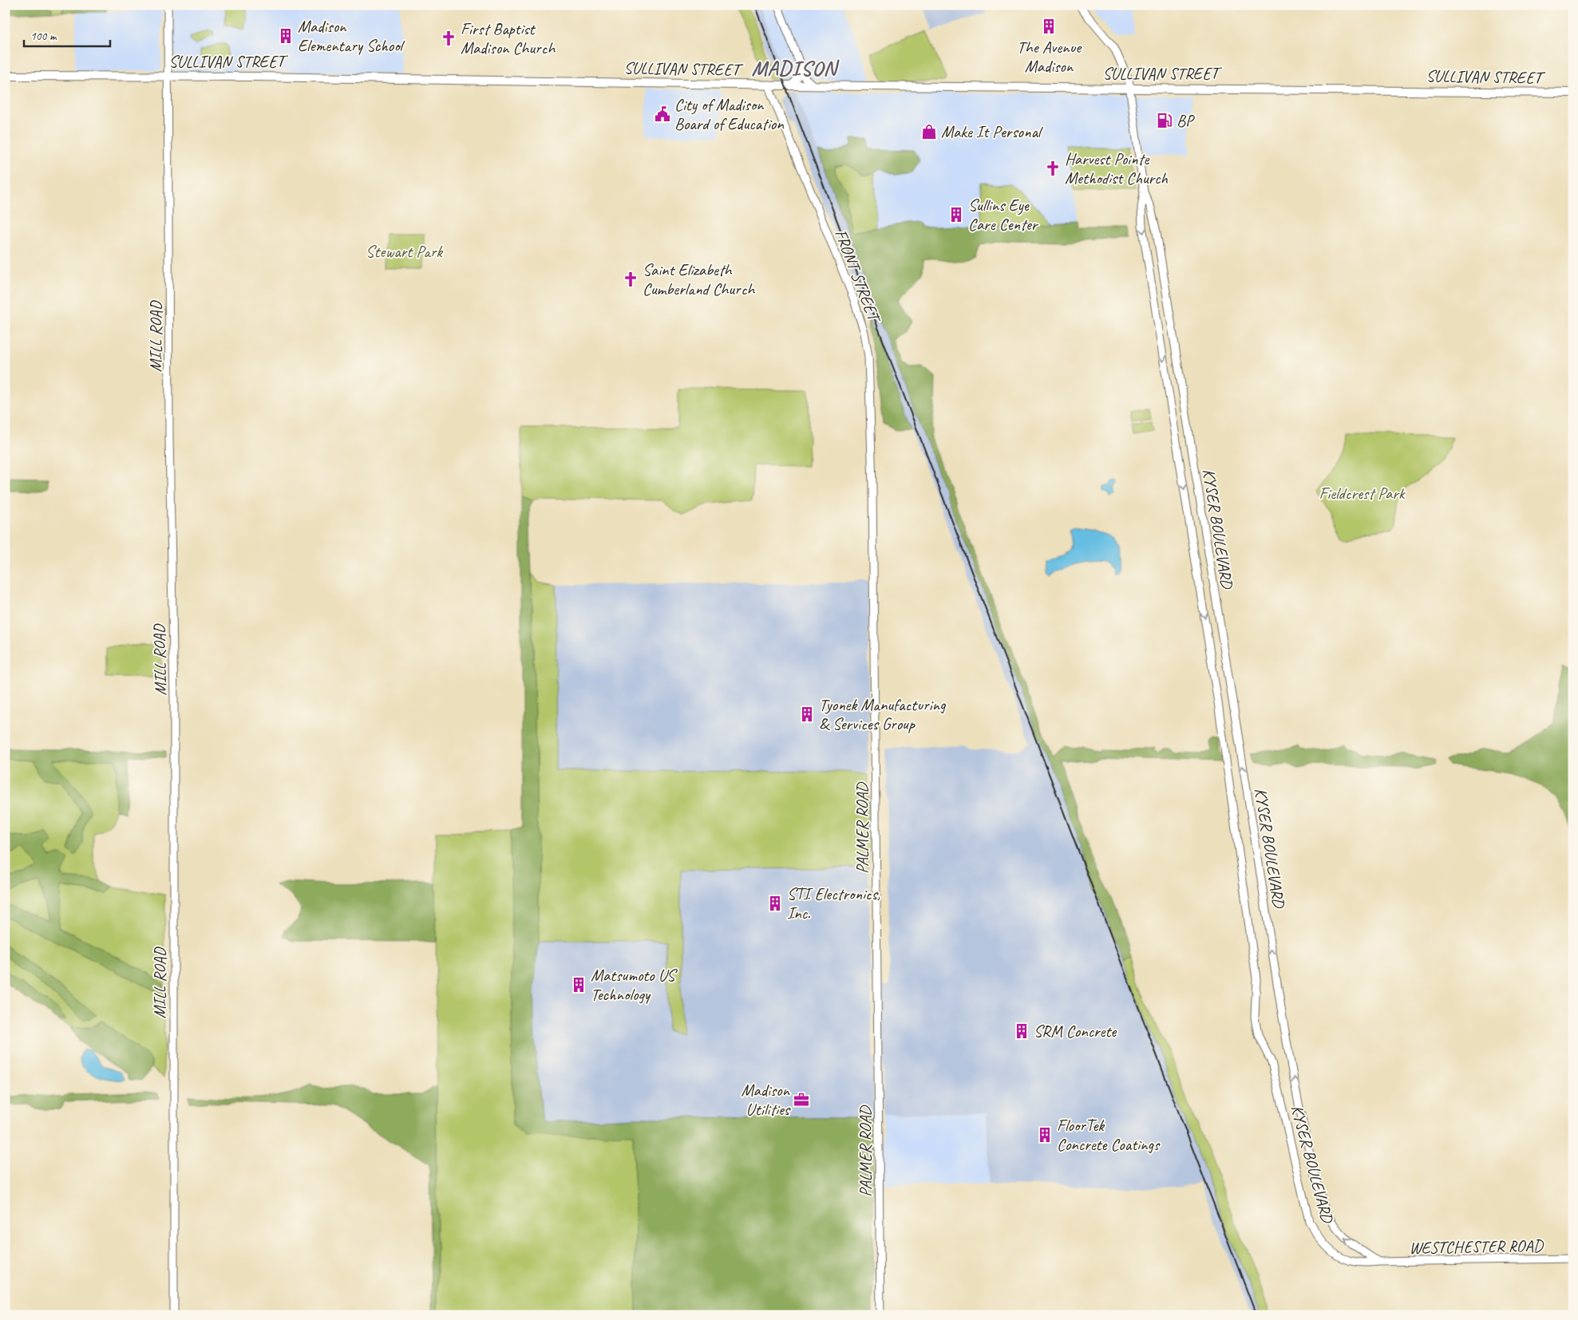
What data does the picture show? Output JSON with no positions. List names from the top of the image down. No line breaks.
{"streets":{"main road":["SULLIVAN STREET"],"street":["FRONT STREET","MILL ROAD","KYSER BOULEVARD","PALMER ROAD","WESTCHESTER ROAD"]},"crossings":[["SULLIVAN STREET","FRONT STREET"],["SULLIVAN STREET","MILL ROAD"],["SULLIVAN STREET","KYSER BOULEVARD"],["FRONT STREET","PALMER ROAD"],["KYSER BOULEVARD","WESTCHESTER ROAD"]],"districts":["MADISON"],"parks":["Stewart Park","Fieldcrest Park"],"places":{"building":["The Avenue Madison","Madison Elementary School","Sullins Eye Care Center","Tyonek Manufacturing & Services Group","STI Electronics, Inc.","Matsumoto US Technology","SRM Concrete","FloorTek Concrete Coatings"],"church":["First Baptist Madison Church","Harvest Pointe Methodist Church","Saint Elizabeth Cumberland Church"],"public building":["City of Madison Board of Education"],"fuel station":["BP"],"shop":["Make It Personal"],"office":["Madison Utilities"]},"scale_bar":"100 m"}
